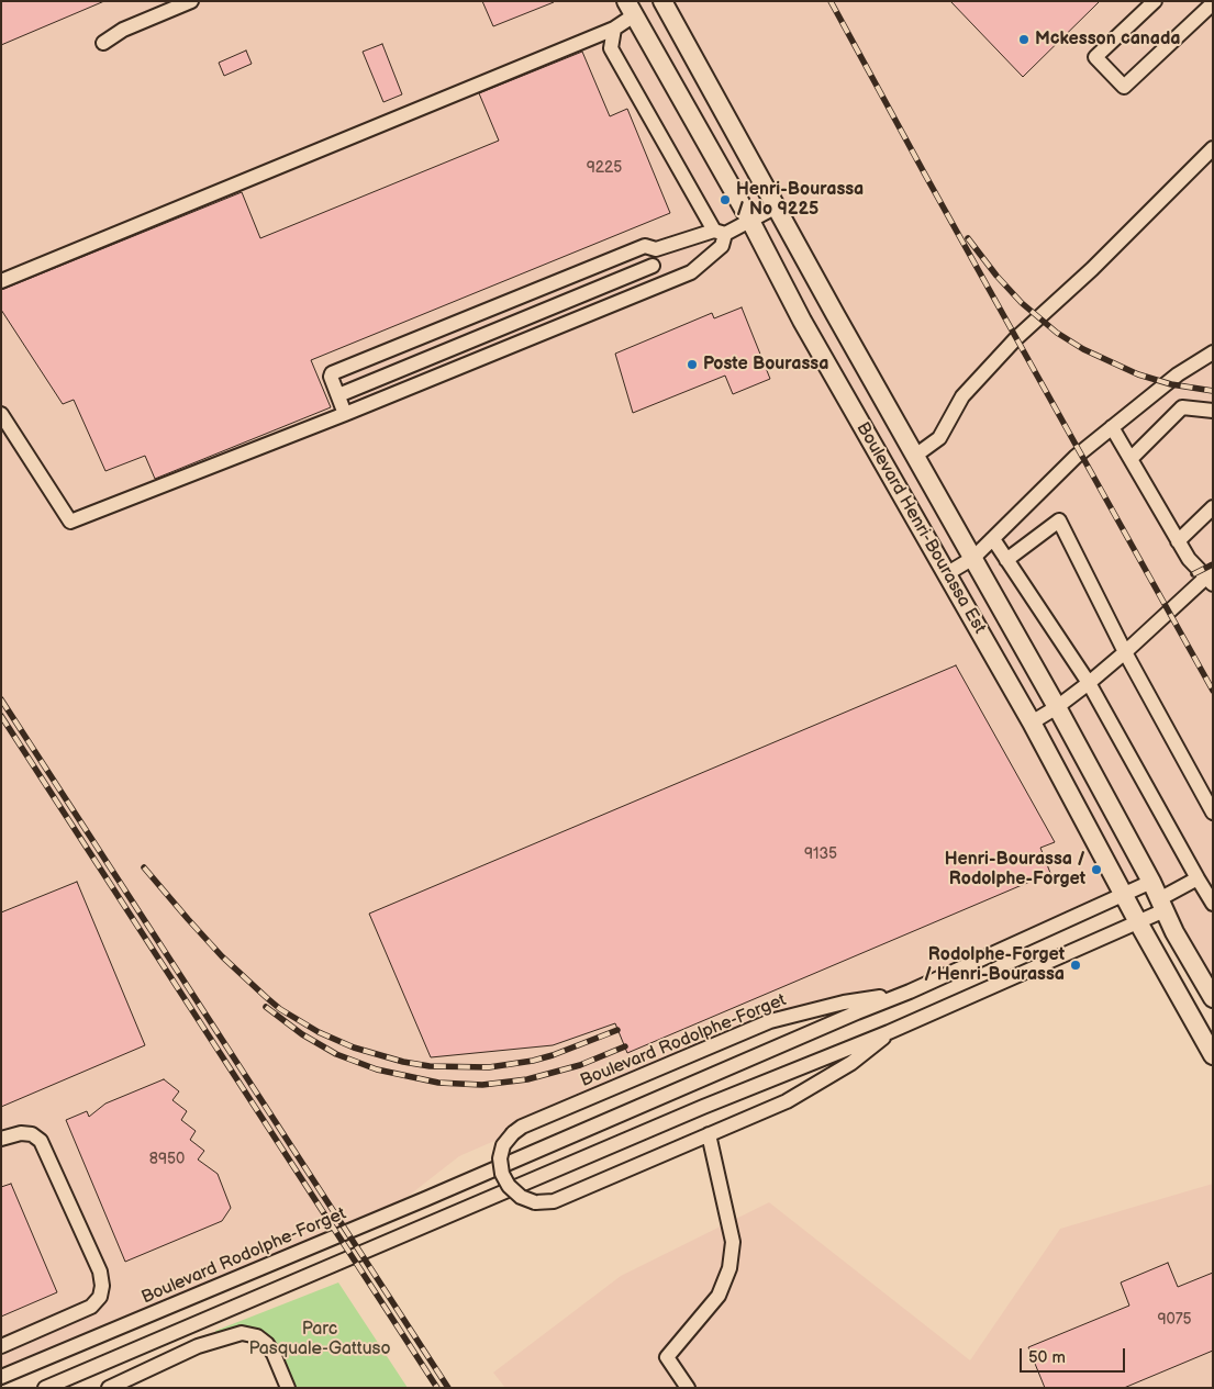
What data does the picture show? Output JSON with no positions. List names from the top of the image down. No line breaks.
{"streets":{"main road":["Boulevard Henri-Bourassa Est"],"street":["Boulevard Rodolphe-Forget"]},"crossings":[["Boulevard Henri-Bourassa Est","Boulevard Rodolphe-Forget"]],"parks":["Parc Pasquale-Gattuso"],"places":["Mckesson canada","Henri-Bourassa / No 9225","Poste Bourassa","Henri-Bourassa / Rodolphe-Forget","Rodolphe-Forget / Henri-Bourassa"],"house_numbers":["9225","9135","8950","9075"],"scale_bar":"50 m"}
